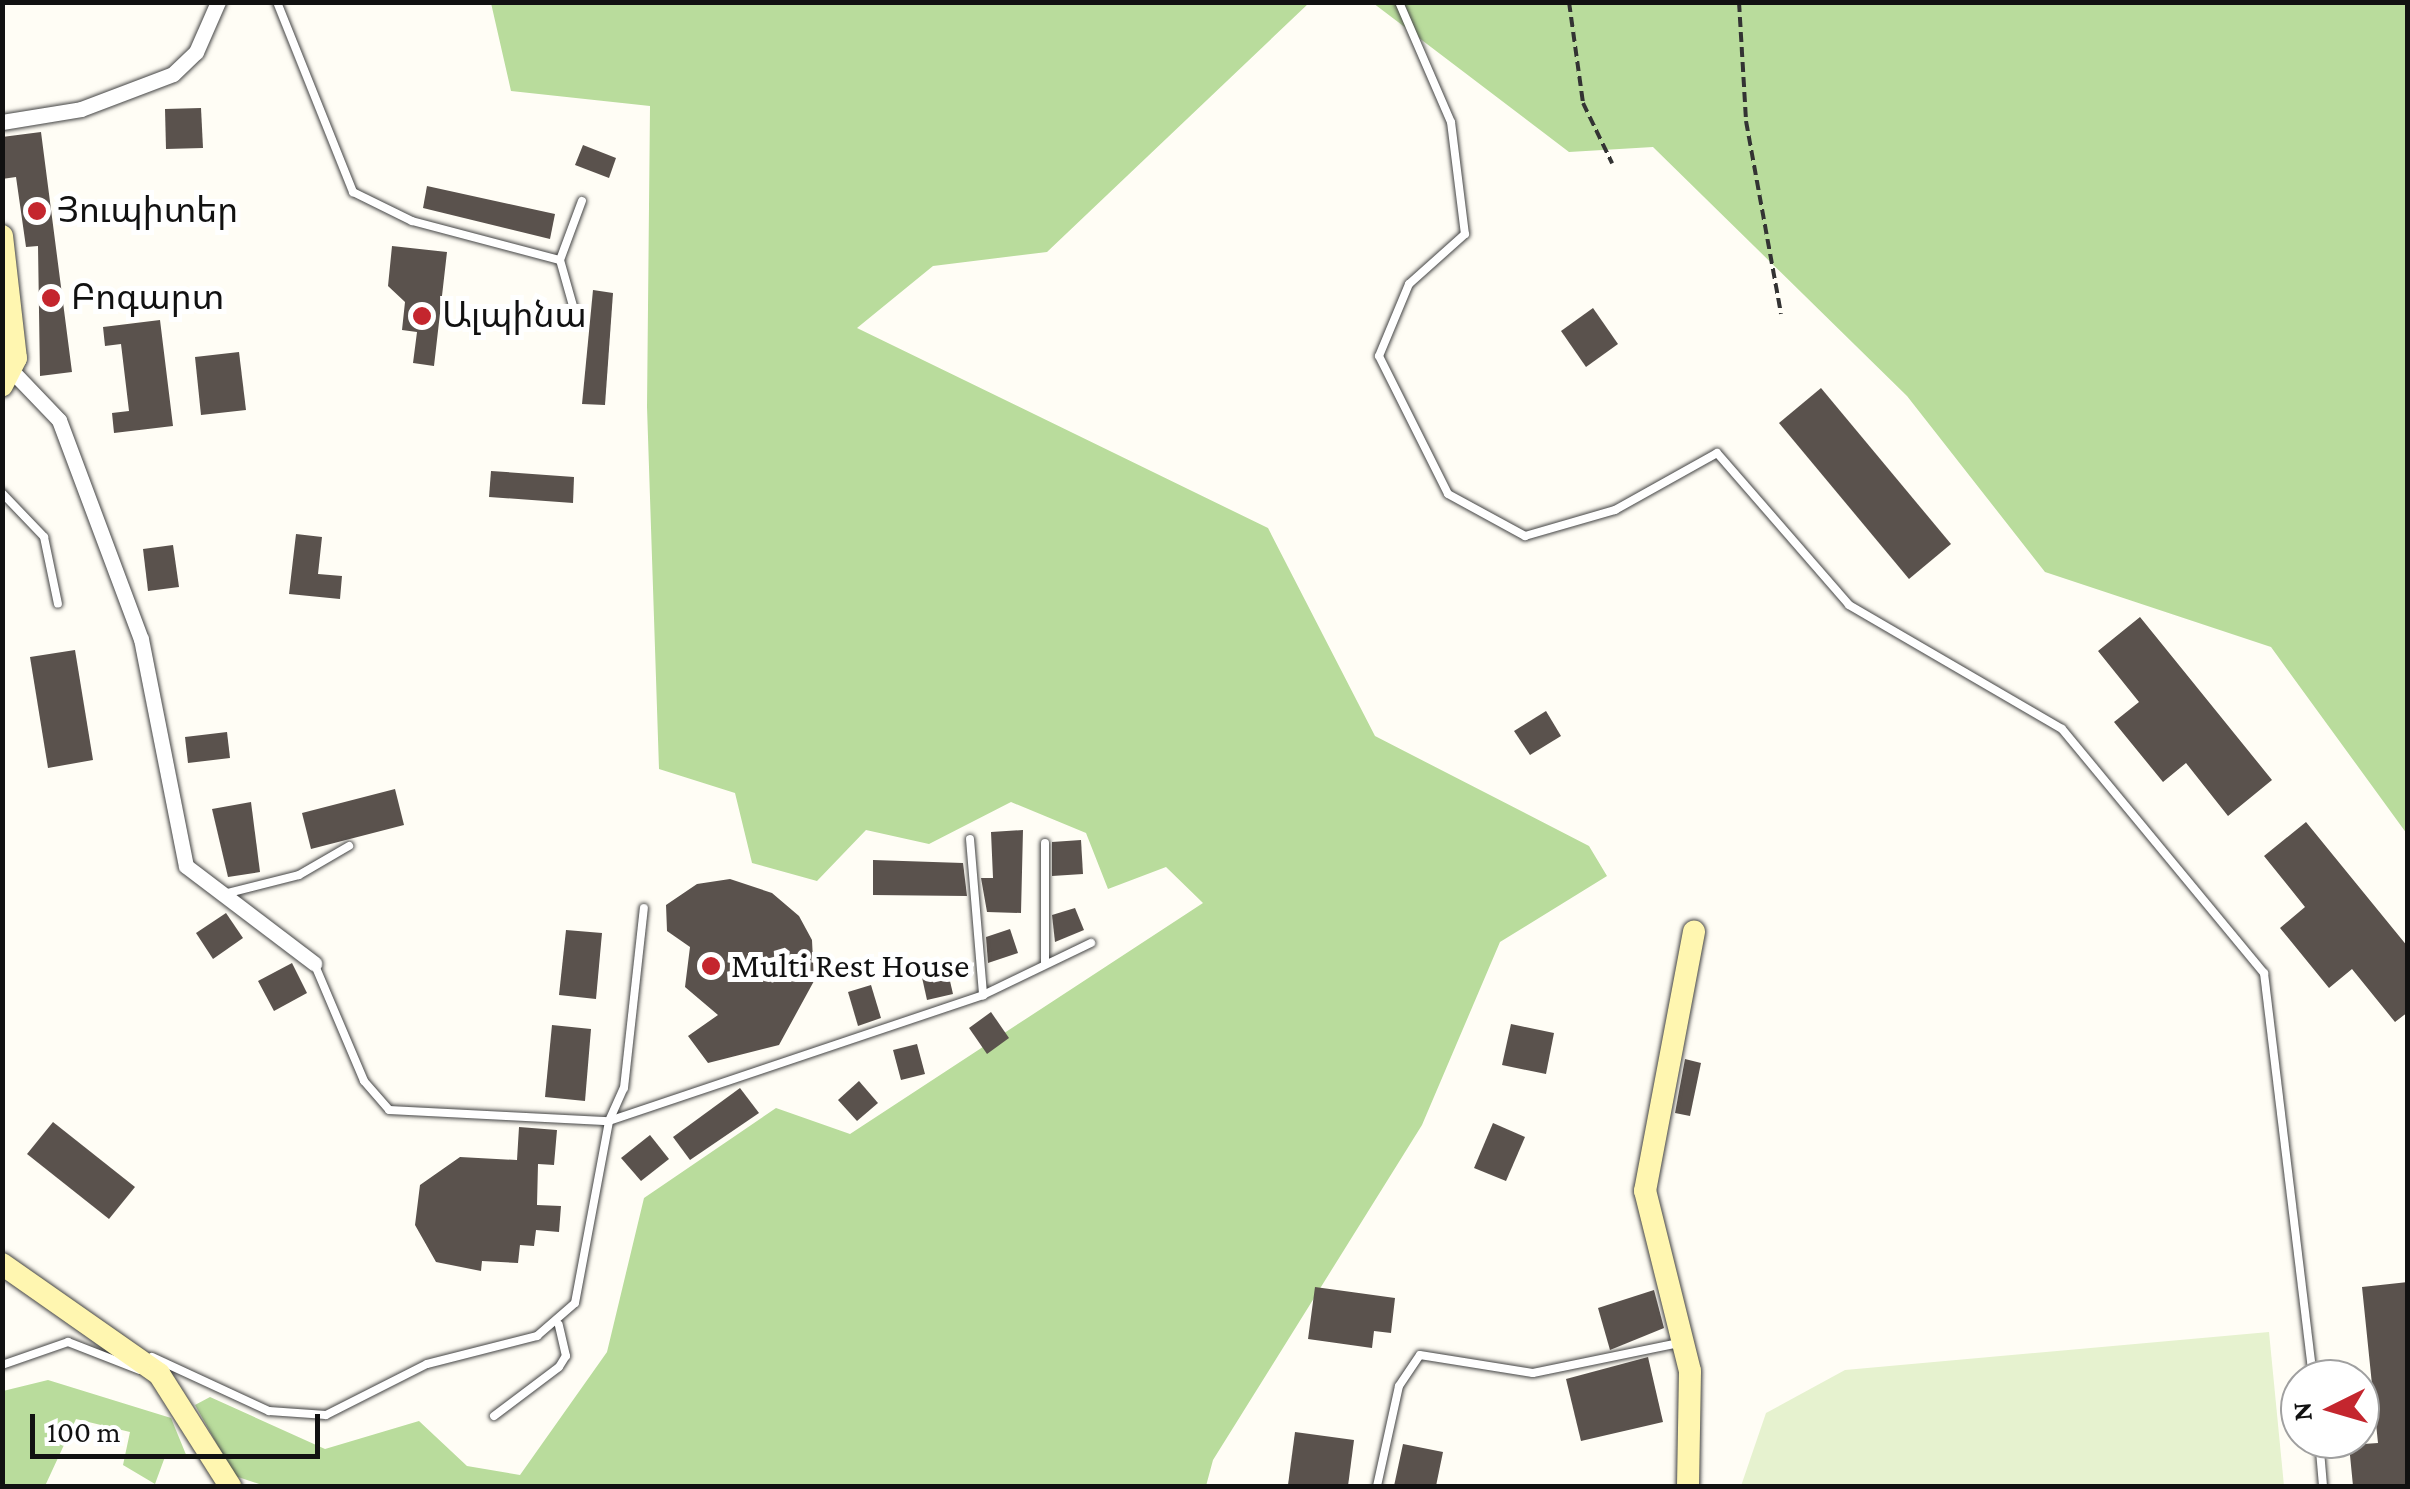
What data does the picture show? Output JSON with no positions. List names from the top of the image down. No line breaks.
{"places":["Յուպիտեր","Բոգարտ","Ալպինա","Multi Rest House"],"scale_bar":"100 m","north":"left"}
